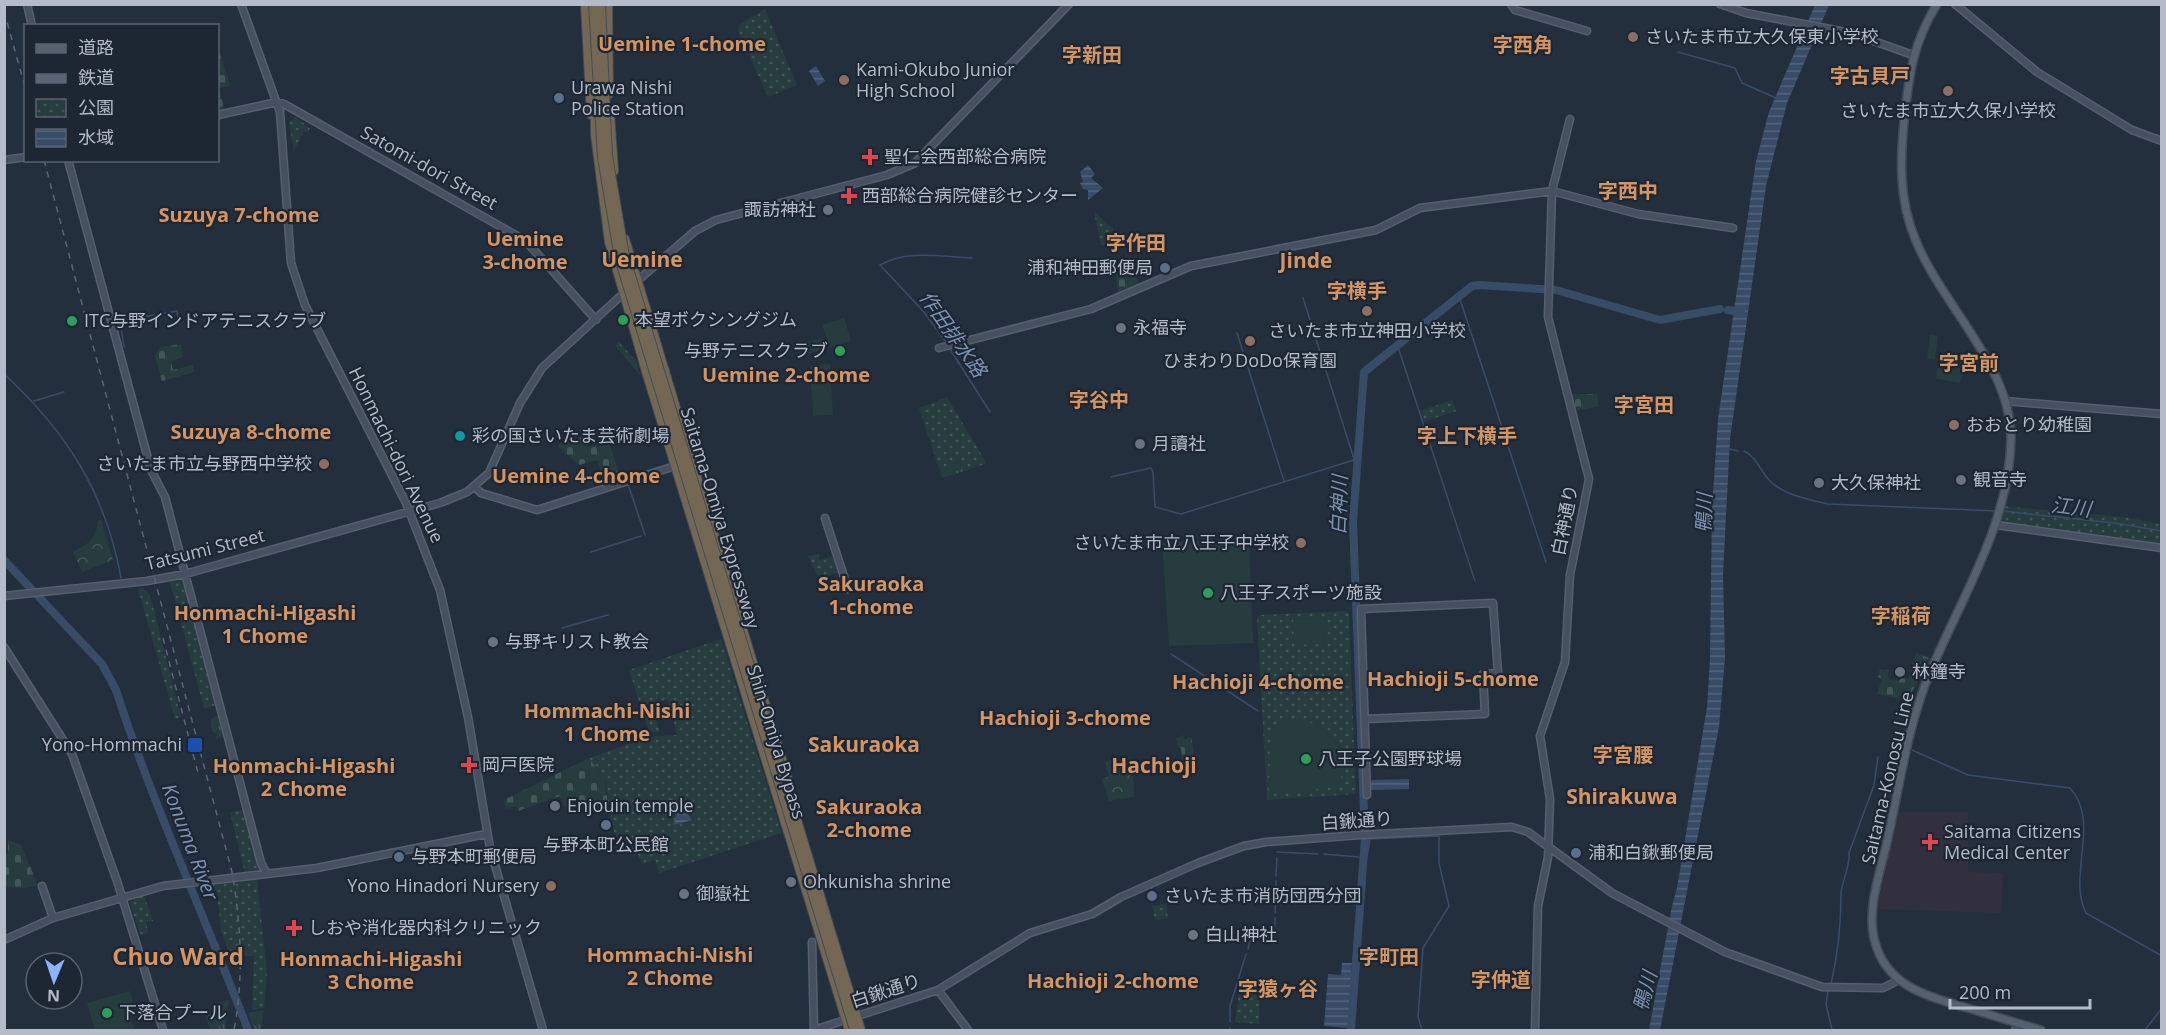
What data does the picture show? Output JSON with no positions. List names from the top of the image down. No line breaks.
{"streets":{"highway":["Saitama-Omiya Expressway","Shin-Omiya Bypass"],"main road":["Saitama-Konosu Line"],"street":["Satomi-dori Street","Honmachi-dori Avenue","白神通り","Tatsumi Street","白鍬通り"]},"crossings":[["Satomi-dori Street","Honmachi-dori Avenue"],["Honmachi-dori Avenue","Tatsumi Street"],["Saitama-Omiya Expressway","Shin-Omiya Bypass"],["白神通り","白鍬通り"],["Shin-Omiya Bypass","白鍬通り"],["Saitama-Konosu Line","白鍬通り"]],"districts":["Uemine 1-chome","字西角","字新田","字古貝戸","字西中","Suzuya 7-chome","Uemine 3-chome","字作田","Uemine","Jinde","字横手","字宮前","Uemine 2-chome","字谷中","字宮田","Suzuya 8-chome","字上下横手","Uemine 4-chome","Sakuraoka 1-chome","Honmachi-Higashi 1 Chome","字稲荷","Hachioji 5-chome","Hachioji 4-chome","Hommachi-Nishi 1 Chome","Hachioji 3-chome","Sakuraoka","字宮腰","Honmachi-Higashi 2 Chome","Hachioji","Shirakuwa","Sakuraoka 2-chome","Hommachi-Nishi 2 Chome","Chuo Ward","字町田","Honmachi-Higashi 3 Chome","字仲道","Hachioji 2-chome","字猿ヶ谷"],"water":["作田排水路","白神川","江川","鴨川","Konuma River"],"places":{"other":["さいたま市立大久保東小学校","Kami-Okubo Junior High School","さいたま市立大久保小学校","Urawa Nishi Police Station","諏訪神社","浦和神田郵便局","さいたま市立神田小学校","本望ボクシングジム","ITC与野インドアテニスクラブ","永福寺","ひまわりDoDo保育園","与野テニスクラブ","おおとり幼稚園","彩の国さいたま芸術劇場","月讀社","さいたま市立与野西中学校","観音寺","大久保神社","さいたま市立八王子中学校","八王子スポーツ施設","与野キリスト教会","林鐘寺","八王子公園野球場","Enjouin temple","与野本町公民館","浦和白鍬郵便局","与野本町郵便局","Ohkunisha shrine","Yono Hinadori Nursery","御嶽社","さいたま市消防団西分団","白山神社","下落合プール"],"health":["聖仁会西部総合病院","西部総合病院健診センター","岡戸医院","Saitama Citizens Medical Center","しおや消化器内科クリニック"],"transit":["Yono-Hommachi"]},"legend":["道路","鉄道","公園","水域"],"scale_bar":"200 m","north":"bottom"}
